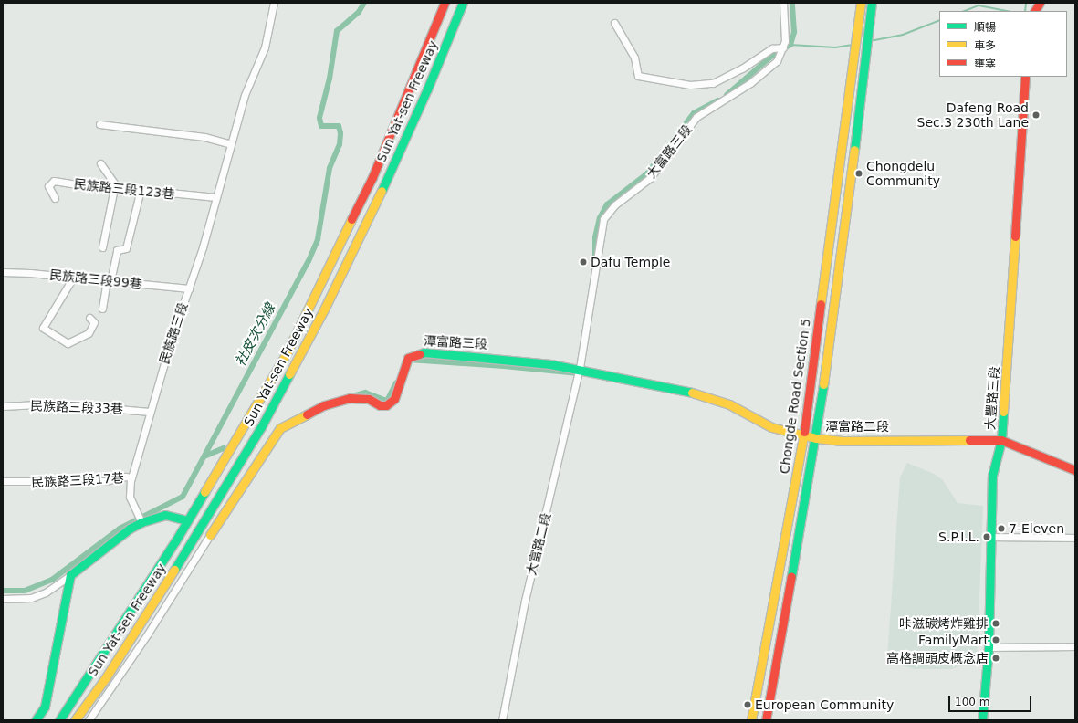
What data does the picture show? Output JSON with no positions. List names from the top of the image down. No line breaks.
{"streets":{"main road":["Sun Yat-sen Freeway","潭富路三段","Chongde Road Section 5","大豐路三段","潭富路二段"],"street":["大富路三段","民族路三段123巷","民族路三段99巷","民族路三段","民族路三段33巷","民族路三段17巷","大富路二段"]},"crossings":[["大富路三段","潭富路三段"],["大富路三段","潭富路二段"],["大富路三段","大富路二段"],["民族路三段123巷","民族路三段"],["民族路三段99巷","民族路三段"],["民族路三段","民族路三段33巷"],["民族路三段","民族路三段17巷"],["潭富路三段","潭富路二段"],["潭富路三段","大富路二段"],["Chongde Road Section 5","潭富路二段"],["大豐路三段","潭富路二段"],["潭富路二段","大富路二段"]],"water":["社皮次分線"],"places":["Dafeng Road Sec.3 230th Lane","Chongdelu Community","Dafu Temple","7-Eleven","S.P.I.L.","咔滋碳烤炸雞排","FamilyMart","高格調頭皮概念店","European Community"],"legend":["順暢","車多","壅塞"],"scale_bar":"100 m"}
